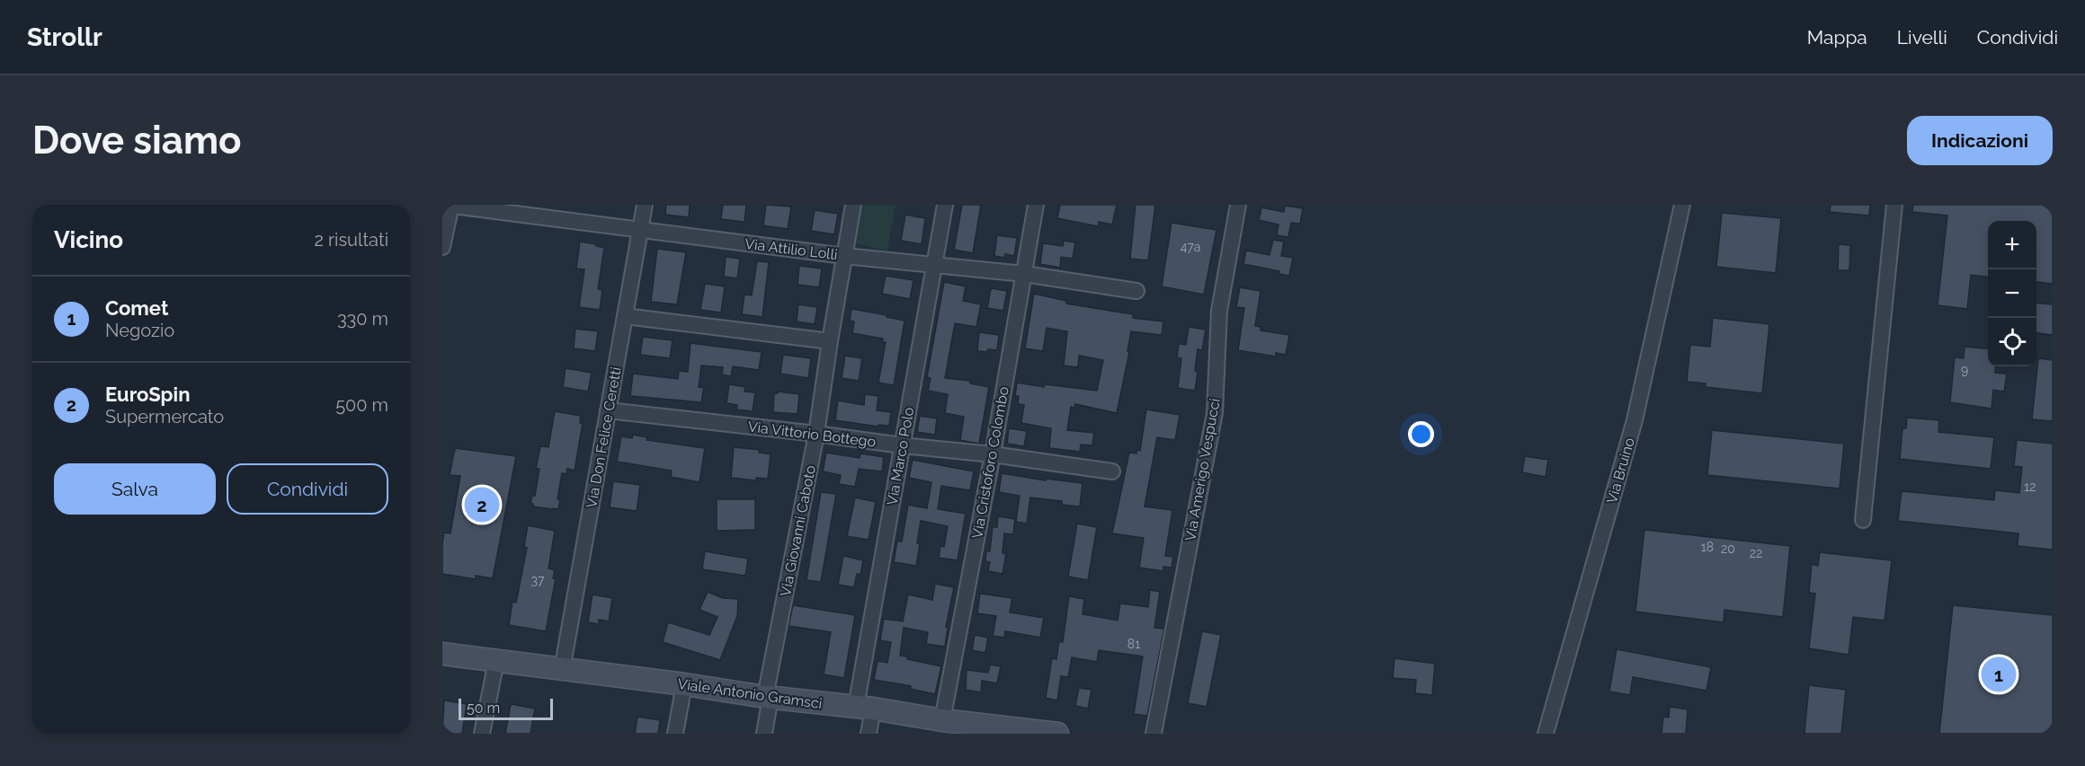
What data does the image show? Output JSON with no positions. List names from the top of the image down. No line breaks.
{"streets":{"street":["Via Attilio Lolli","Via Vittorio Bottego","Via Don Felice Ceretti","Via Marco Polo","Via Cristoforo Colombo","Via Amerigo Vespucci","Via Bruino","Via Giovanni Caboto","Viale Antonio Gramsci"]},"crossings":[["Via Attilio Lolli","Via Don Felice Ceretti"],["Via Attilio Lolli","Via Marco Polo"],["Via Attilio Lolli","Via Cristoforo Colombo"],["Via Attilio Lolli","Via Giovanni Caboto"],["Via Vittorio Bottego","Via Don Felice Ceretti"],["Via Vittorio Bottego","Via Marco Polo"],["Via Vittorio Bottego","Via Cristoforo Colombo"],["Via Vittorio Bottego","Via Giovanni Caboto"],["Via Don Felice Ceretti","Viale Antonio Gramsci"],["Via Marco Polo","Viale Antonio Gramsci"],["Via Cristoforo Colombo","Viale Antonio Gramsci"],["Via Giovanni Caboto","Viale Antonio Gramsci"]],"house_numbers":["47a","9","12","18","20","22","37","81"],"scale_bar":"50 m","page":{"header":"Strollr","nav":["Mappa","Livelli","Condividi"],"buttons":["Indicazioni",["Salva","Condividi"]],"title":"Dove siamo","heading":["Vicino","2 risultati"],"map_buttons":["+","−"],"list":[{"mark":"1","name":"Comet","note":"Negozio","value":"330 m"},{"mark":"2","name":"EuroSpin","note":"Supermercato","value":"500 m"}],"pins":["2","1"],"scale":"50 m"}}
